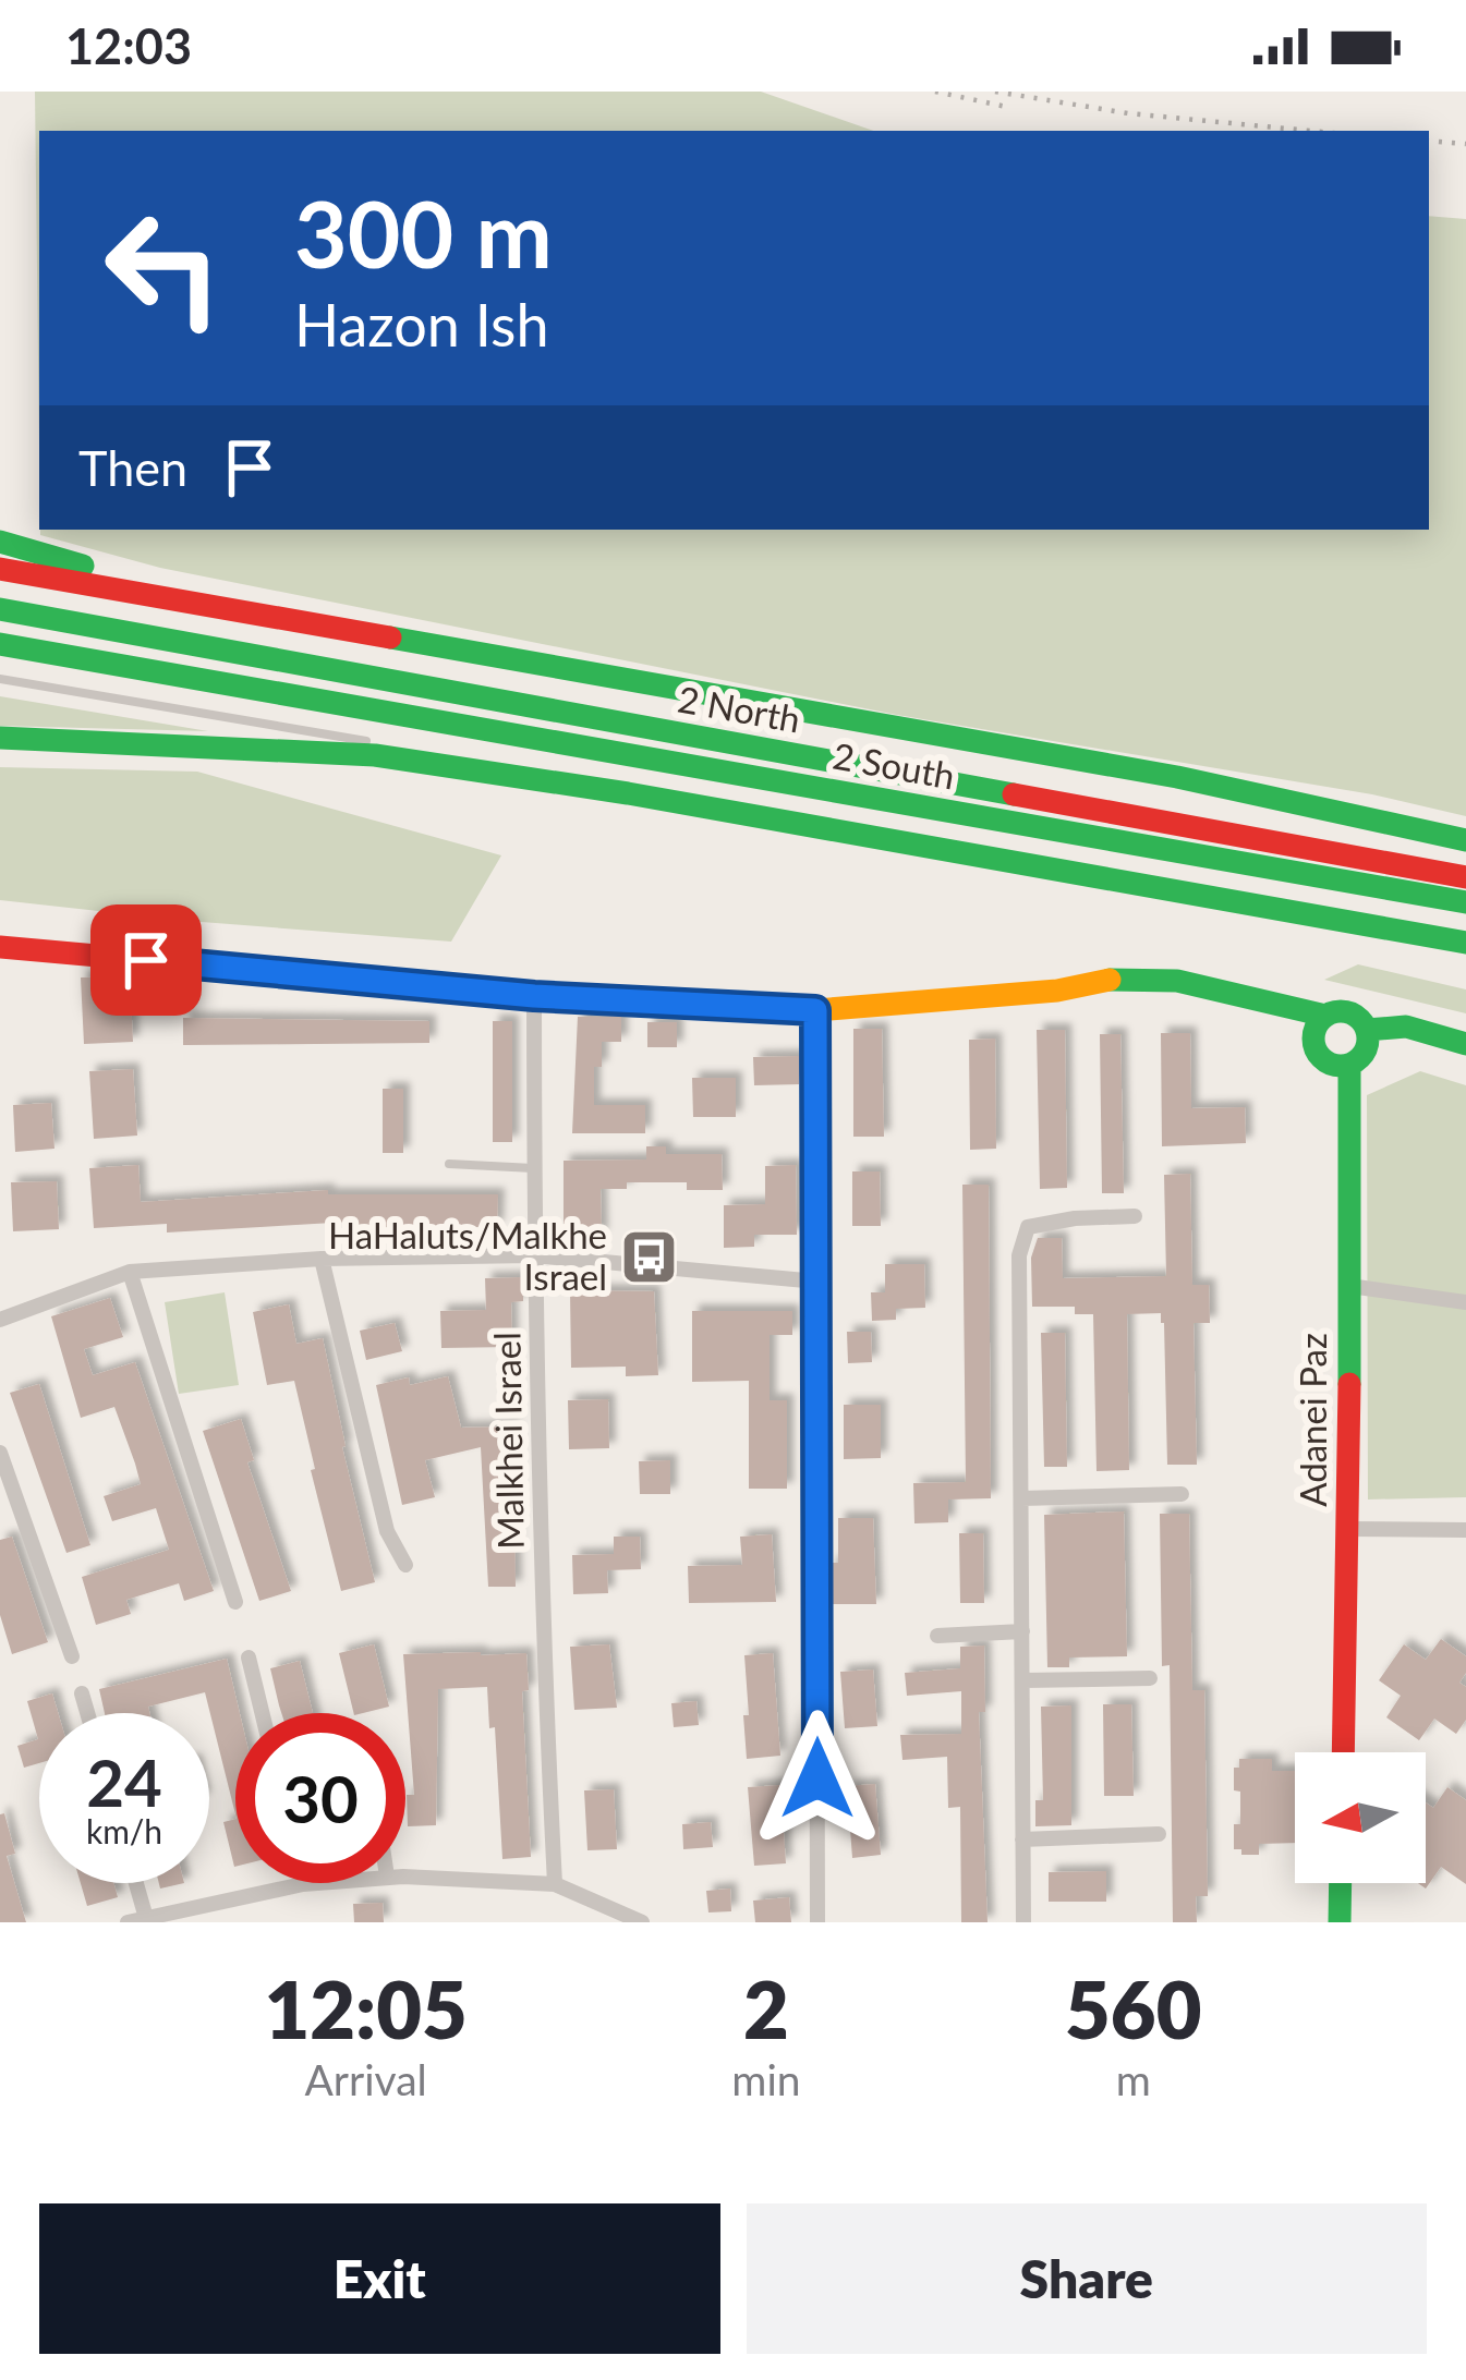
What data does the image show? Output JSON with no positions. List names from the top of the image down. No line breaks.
{"streets":{"main road":["2 North","2 South","Adanei Paz"],"street":["Malkhei Israel"]},"places":{"bus stop":["HaHaluts/Malkhe Israel"]},"north":"left","page":{"status":"12:03","turn":["300 m","Hazon Ish"],"then":"Then","speed":"24 km/h","limit":"30","eta":["12:05","Arrival","2","min","560","m"],"buttons":["Exit","Share"]}}
